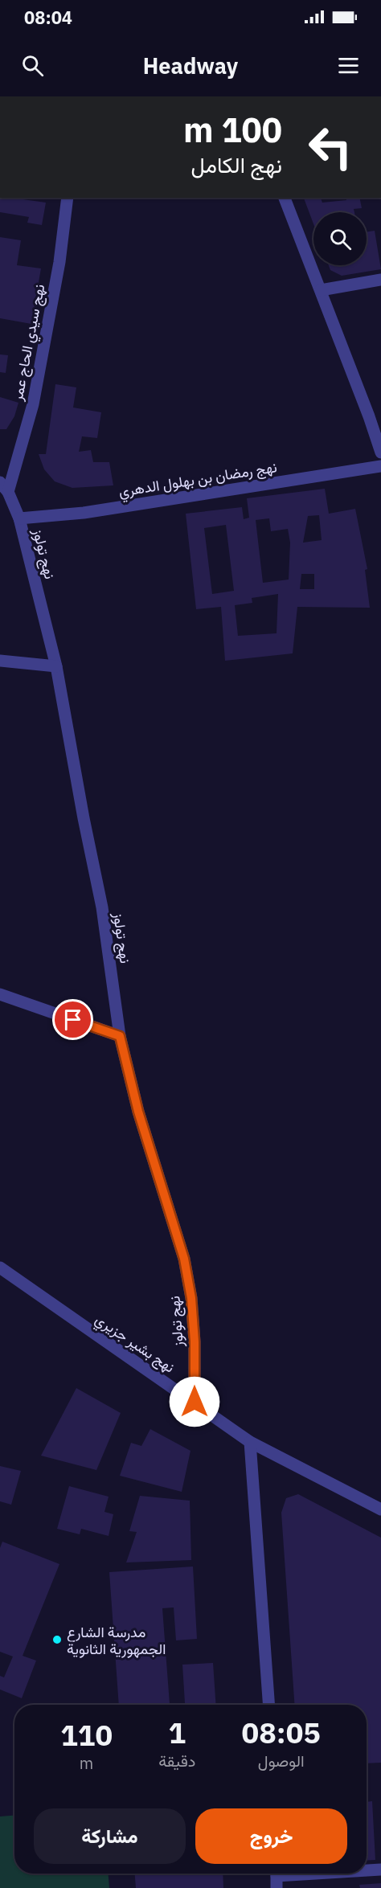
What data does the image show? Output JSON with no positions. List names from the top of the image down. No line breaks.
{"streets":{"street":["نهج سيدي الحاج عمر","نهج رمضان بن بهلول الدهري","نهج تولوز","نهج بشير جزيري"]},"crossings":[["نهج سيدي الحاج عمر","نهج تولوز"],["نهج رمضان بن بهلول الدهري","نهج تولوز"],["نهج تولوز","نهج بشير جزيري"]],"places":["مدرسة الشارع الجمهورية الثانوية"],"page":{"status":"08:04","header":"Headway","turn":["100 m","نهج الكامل"],"eta":["08:05","الوصول","1","دقيقة","110","m"],"buttons":["خروج","مشاركة"]}}
